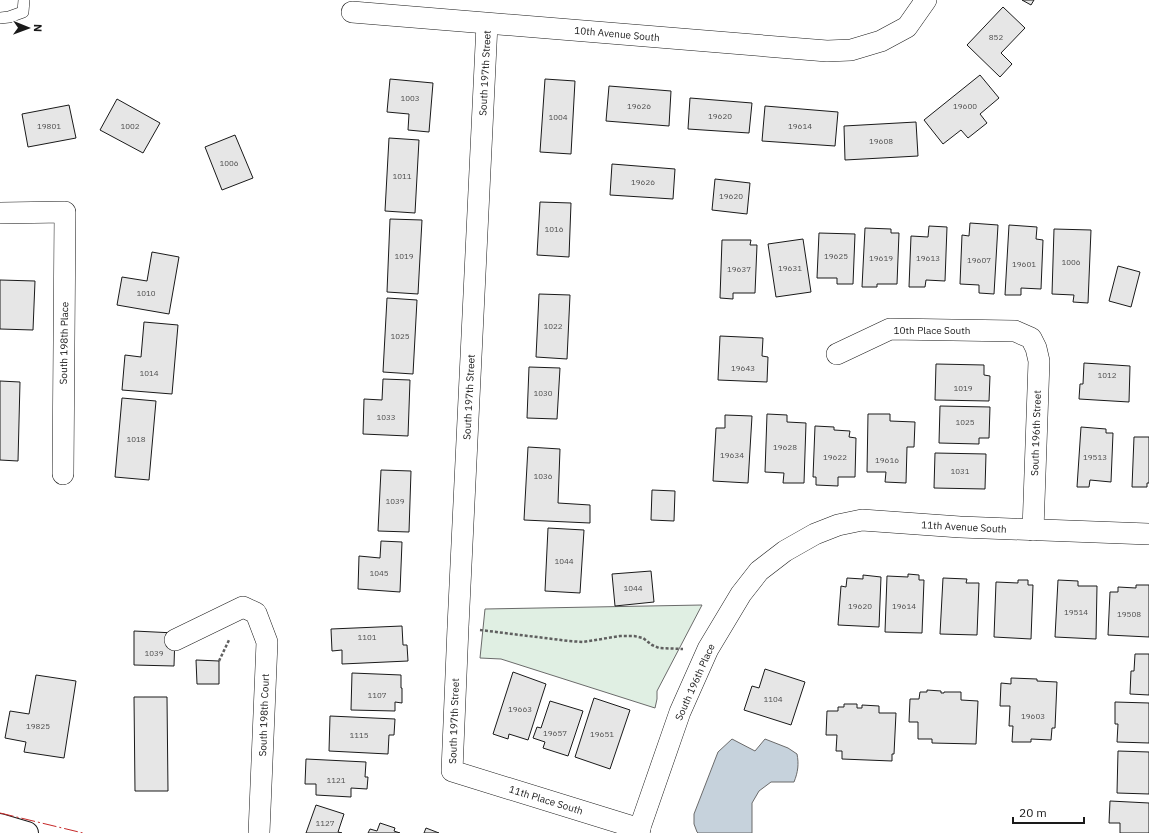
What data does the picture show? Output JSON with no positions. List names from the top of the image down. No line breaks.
{"streets":{"street":["10th Avenue South","South 197th Street","10th Place South","South 198th Place","South 196th Street","11th Avenue South","South 196th Place","South 198th Court","11th Place South"]},"crossings":[["10th Avenue South","South 197th Street"],["South 197th Street","11th Place South"],["10th Place South","South 196th Street"],["South 196th Street","11th Avenue South"],["11th Avenue South","South 196th Place"],["South 196th Place","11th Place South"]],"house_numbers":["852","1003","19626","19600","19620","1004","19801","1002","19614","19608","1006","1011","19626","19620","1016","1019","19625","19619","19613","19607","1006","19601","19631","19637","1010","1022","1025","19643","1014","1012","1019","1030","1033","1025","1018","19628","19634","19622","19513","19616","1031","1036","1039","1044","1045","1044","19620","19614","19514","19508","1101","1039","1107","1104","19663","19603","19825","19657","19651","1115","1121","1127"],"scale_bar":"20 m","north":"right"}
